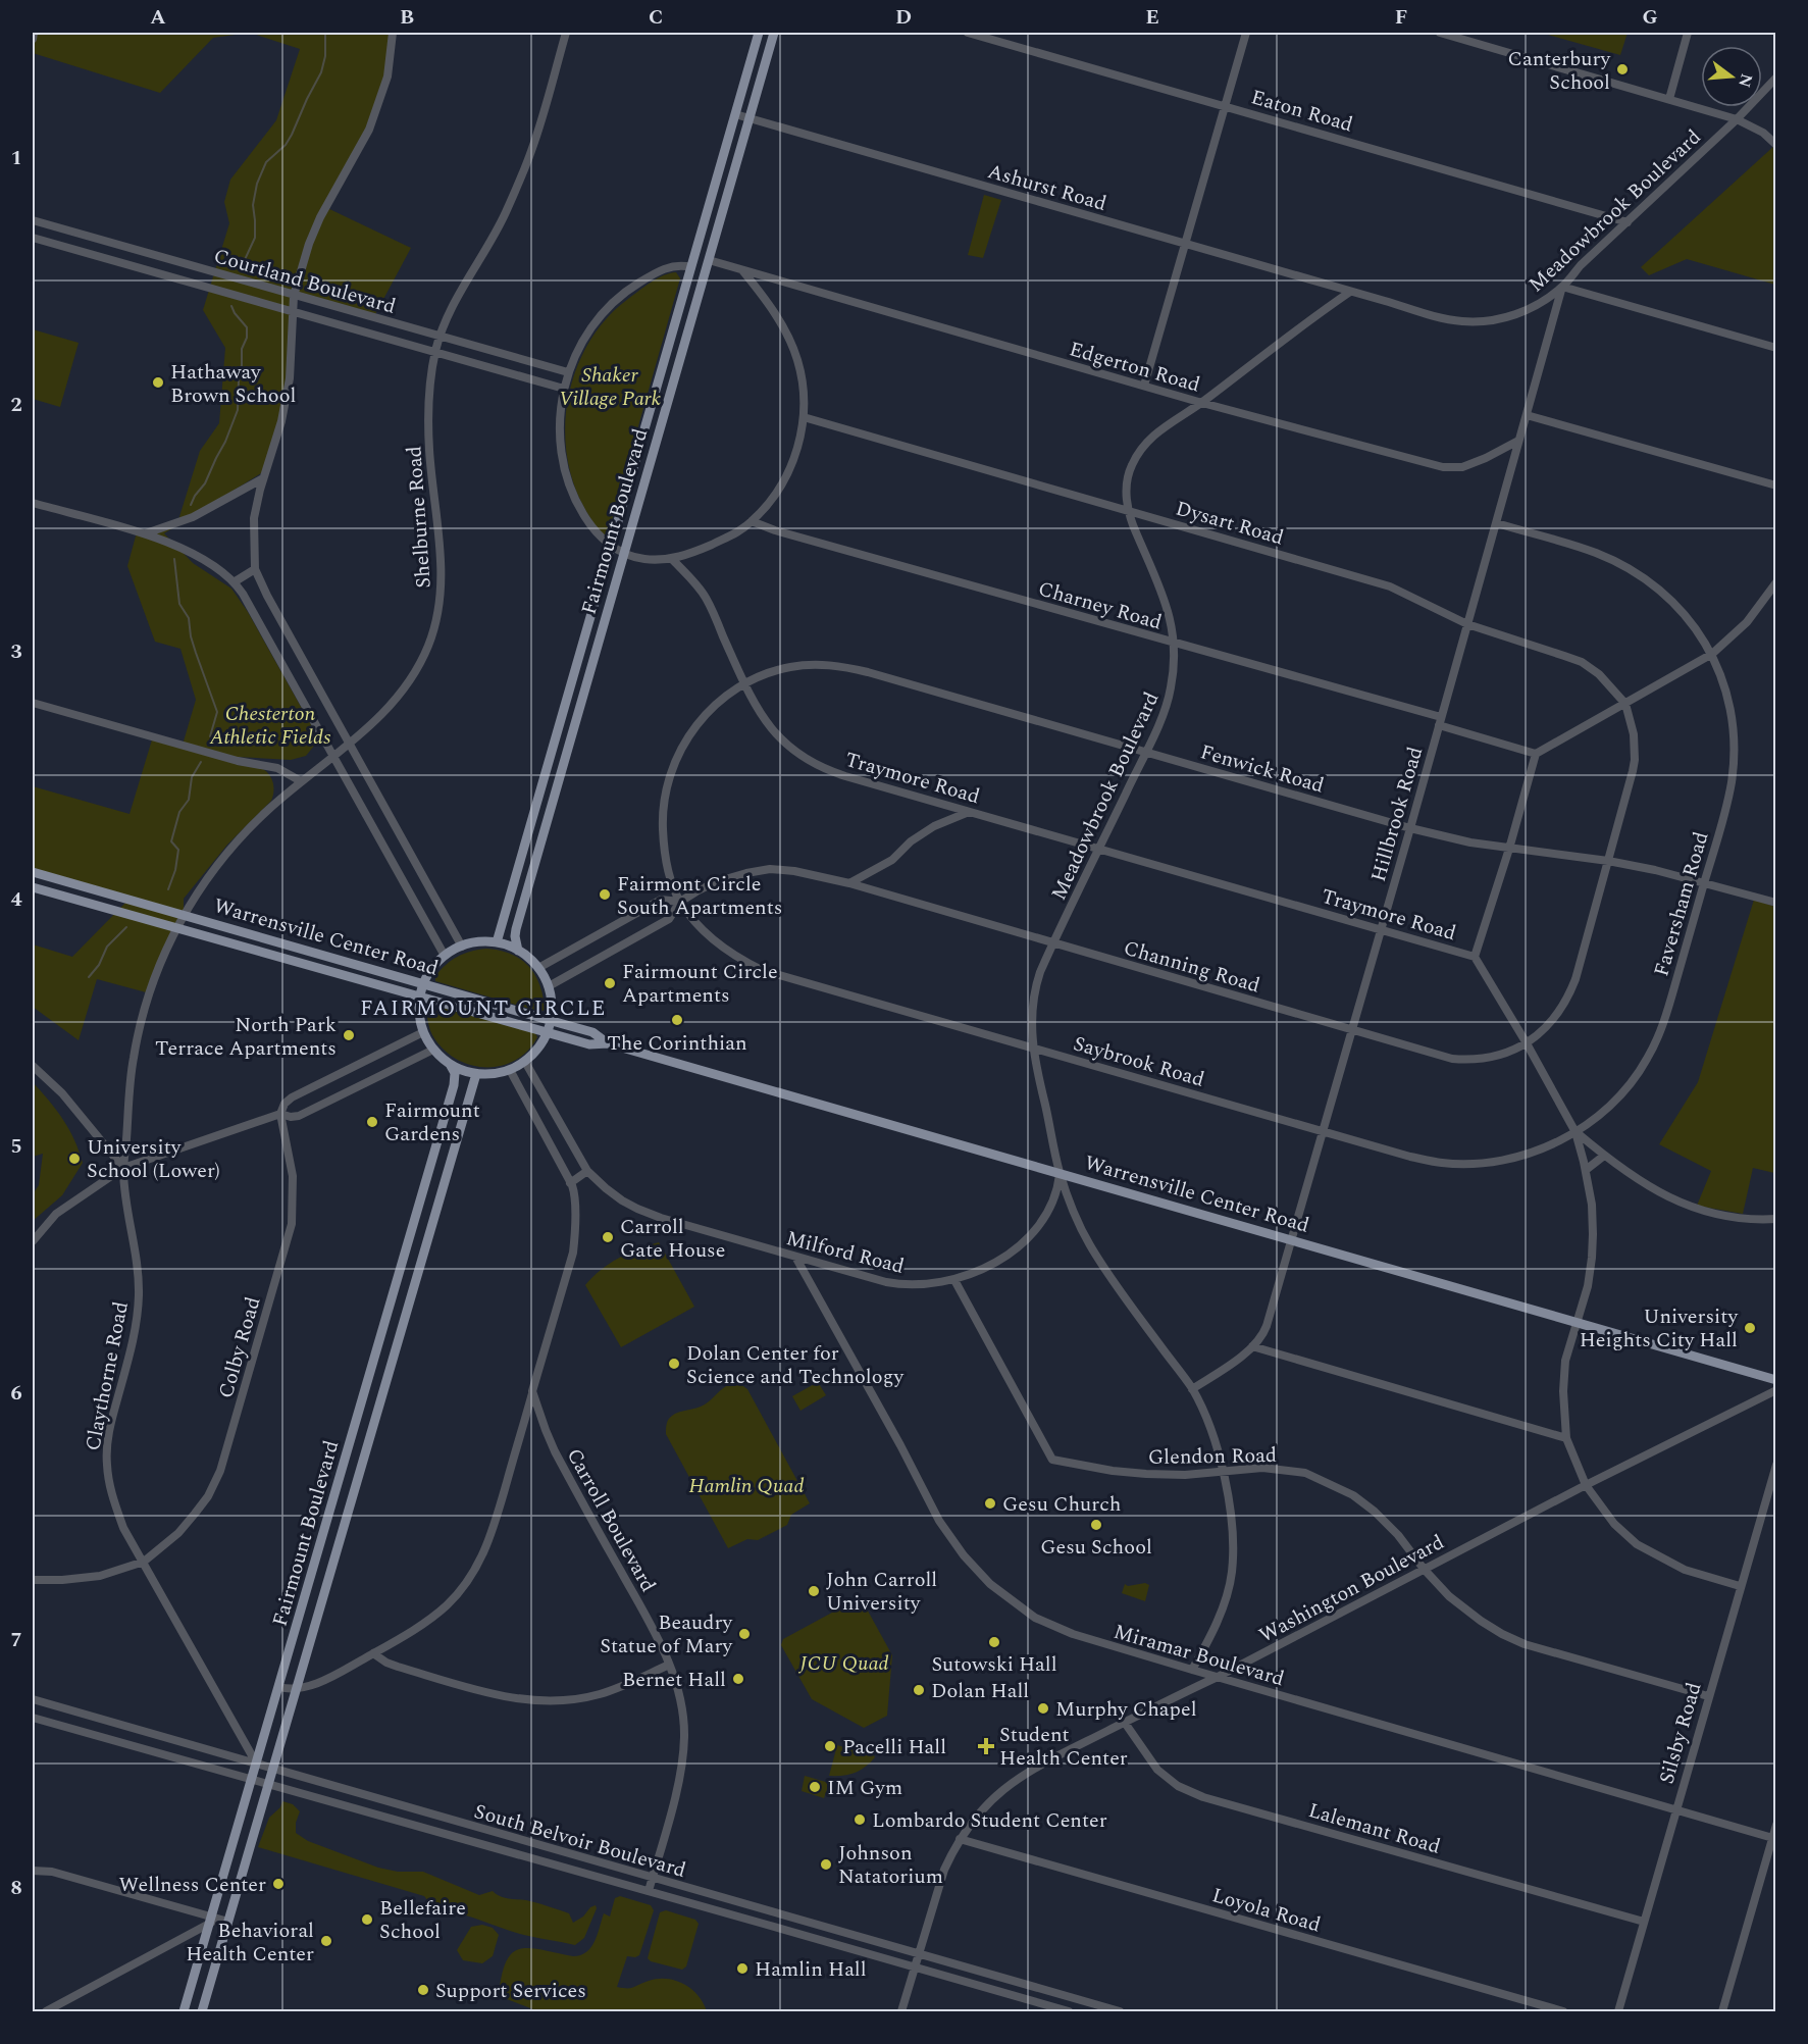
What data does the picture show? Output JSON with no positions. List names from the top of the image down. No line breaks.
{"streets":{"main road":["Fairmount Boulevard","Warrensville Center Road"],"street":["Eaton Road","Ashurst Road","Meadowbrook Boulevard","Courtland Boulevard","Edgerton Road","Shelburne Road","Dysart Road","Charney Road","Fenwick Road","Traymore Road","Hillbrook Road","Faversham Road","Channing Road","Saybrook Road","Milford Road","Colby Road","Claythorne Road","Glendon Road","Carroll Boulevard","Washington Boulevard","Miramar Boulevard","Silsby Road","Lalemant Road","South Belvoir Boulevard","Loyola Road"]},"crossings":[["Eaton Road","Meadowbrook Boulevard"],["Ashurst Road","Meadowbrook Boulevard"],["Ashurst Road","Fairmount Boulevard"],["Meadowbrook Boulevard","Edgerton Road"],["Meadowbrook Boulevard","Dysart Road"],["Meadowbrook Boulevard","Charney Road"],["Meadowbrook Boulevard","Fenwick Road"],["Meadowbrook Boulevard","Traymore Road"],["Meadowbrook Boulevard","Hillbrook Road"],["Meadowbrook Boulevard","Warrensville Center Road"],["Meadowbrook Boulevard","Channing Road"],["Meadowbrook Boulevard","Saybrook Road"],["Meadowbrook Boulevard","Milford Road"],["Meadowbrook Boulevard","Glendon Road"],["Meadowbrook Boulevard","Miramar Boulevard"],["Courtland Boulevard","Shelburne Road"],["Edgerton Road","Fairmount Boulevard"],["Edgerton Road","Hillbrook Road"],["Shelburne Road","Warrensville Center Road"],["Shelburne Road","Claythorne Road"],["Fairmount Boulevard","Claythorne Road"],["Fairmount Boulevard","South Belvoir Boulevard"],["Dysart Road","Hillbrook Road"],["Dysart Road","Channing Road"],["Charney Road","Hillbrook Road"],["Fenwick Road","Traymore Road"],["Fenwick Road","Hillbrook Road"],["Fenwick Road","Faversham Road"],["Fenwick Road","Channing Road"],["Fenwick Road","Saybrook Road"],["Traymore Road","Hillbrook Road"],["Traymore Road","Faversham Road"],["Traymore Road","Warrensville Center Road"],["Traymore Road","Channing Road"],["Traymore Road","Saybrook Road"],["Traymore Road","Washington Boulevard"],["Traymore Road","Silsby Road"],["Hillbrook Road","Faversham Road"],["Hillbrook Road","Warrensville Center Road"],["Hillbrook Road","Channing Road"],["Hillbrook Road","Saybrook Road"],["Faversham Road","Saybrook Road"],["Warrensville Center Road","Milford Road"],["Channing Road","Saybrook Road"],["Milford Road","Glendon Road"],["Milford Road","Miramar Boulevard"],["Colby Road","Claythorne Road"],["Claythorne Road","South Belvoir Boulevard"],["Glendon Road","Washington Boulevard"],["Glendon Road","Silsby Road"],["Carroll Boulevard","South Belvoir Boulevard"],["Washington Boulevard","Miramar Boulevard"],["Washington Boulevard","Lalemant Road"],["Washington Boulevard","South Belvoir Boulevard"],["Washington Boulevard","Loyola Road"],["Miramar Boulevard","Silsby Road"],["Silsby Road","Lalemant Road"]],"districts":["FAIRMOUNT CIRCLE"],"parks":["Shaker Village Park","Chesterton Athletic Fields","Hamlin Quad","JCU Quad"],"places":{"other":["Canterbury School","Hathaway Brown School","Fairmont Circle South Apartments","Fairmount Circle Apartments","The Corinthian","North Park Terrace Apartments","Fairmount Gardens","University School (Lower)","Carroll Gate House","University Heights City Hall","Dolan Center for Science and Technology","Gesu Church","Gesu School","John Carroll University","Beaudry Statue of Mary","Sutowski Hall","Bernet Hall","Dolan Hall","Murphy Chapel","Pacelli Hall","IM Gym","Lombardo Student Center","Johnson Natatorium","Wellness Center","Bellefaire School","Behavioral Health Center","Hamlin Hall","Support Services"],"health":["Student Health Center"]},"north":"right","grid":{"columns":["A","B","C","D","E","F","G"],"rows":["1","2","3","4","5","6","7","8"]}}
